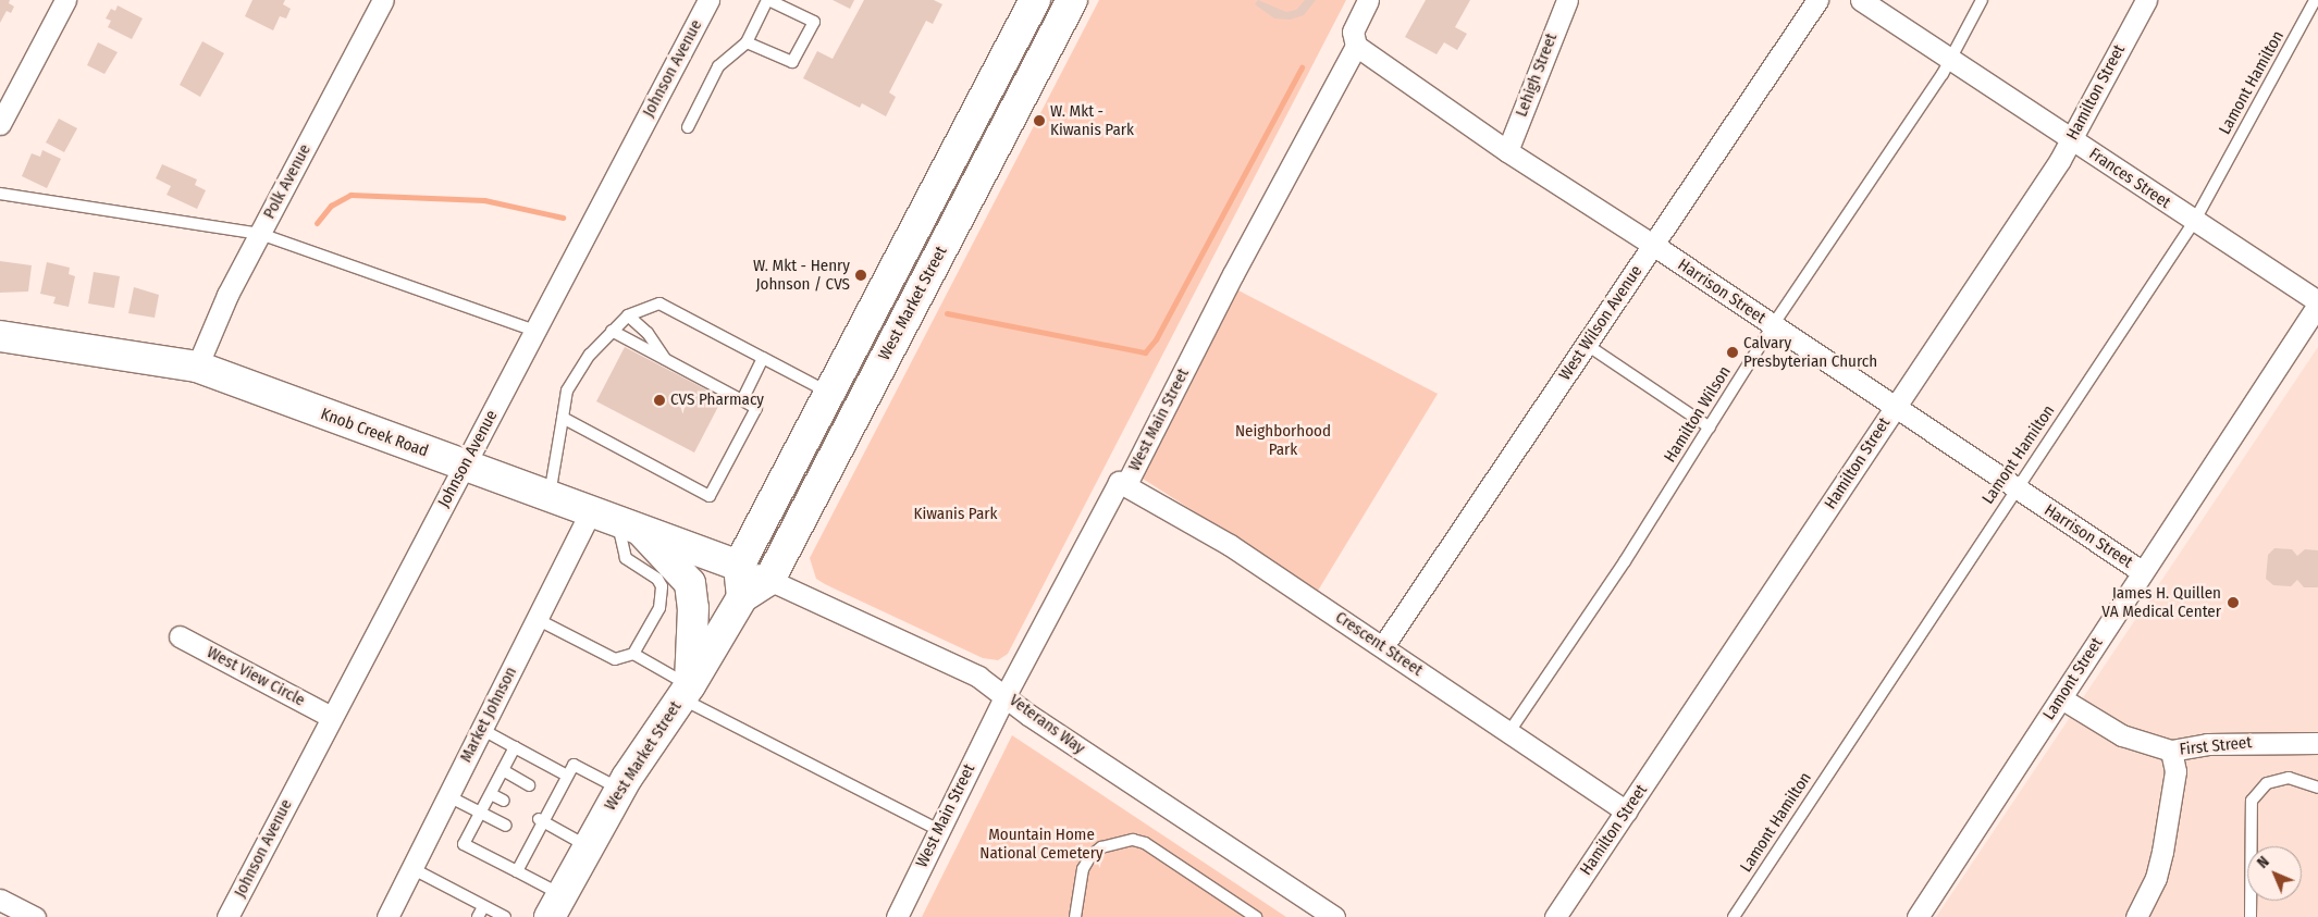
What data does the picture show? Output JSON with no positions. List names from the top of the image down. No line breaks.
{"streets":{"main road":["West Market Street","Knob Creek Road"],"street":["Johnson Avenue","Lehigh Street","Hamilton Street","Frances Street","Polk Avenue","Harrison Street","West Wilson Avenue","West Main Street","Crescent Street","West View Circle","Lamont Street","Market Johnson","Veterans Way","First Street"],"lane":["Lamont Hamilton","Hamilton Wilson"]},"crossings":[["Johnson Avenue","Knob Creek Road"],["Johnson Avenue","West View Circle"],["Lehigh Street","Harrison Street"],["Lamont Hamilton","Frances Street"],["Lamont Hamilton","Harrison Street"],["Hamilton Street","Frances Street"],["Hamilton Street","Harrison Street"],["Hamilton Street","Crescent Street"],["Frances Street","Hamilton Wilson"],["Frances Street","Lamont Street"],["Polk Avenue","Knob Creek Road"],["Harrison Street","West Wilson Avenue"],["Harrison Street","Hamilton Wilson"],["Harrison Street","West Main Street"],["Harrison Street","Lamont Street"],["West Market Street","Knob Creek Road"],["West Market Street","Veterans Way"],["West Wilson Avenue","Crescent Street"],["Hamilton Wilson","Crescent Street"],["West Main Street","Crescent Street"],["West Main Street","Veterans Way"],["Knob Creek Road","Market Johnson"],["Knob Creek Road","Veterans Way"],["Lamont Street","First Street"]],"parks":["Neighborhood Park","Kiwanis Park","Mountain Home National Cemetery"],"places":["W. Mkt - Kiwanis Park","W. Mkt - Henry Johnson / CVS","Calvary Presbyterian Church","CVS Pharmacy","James H. Quillen VA Medical Center"],"north":"top left"}
